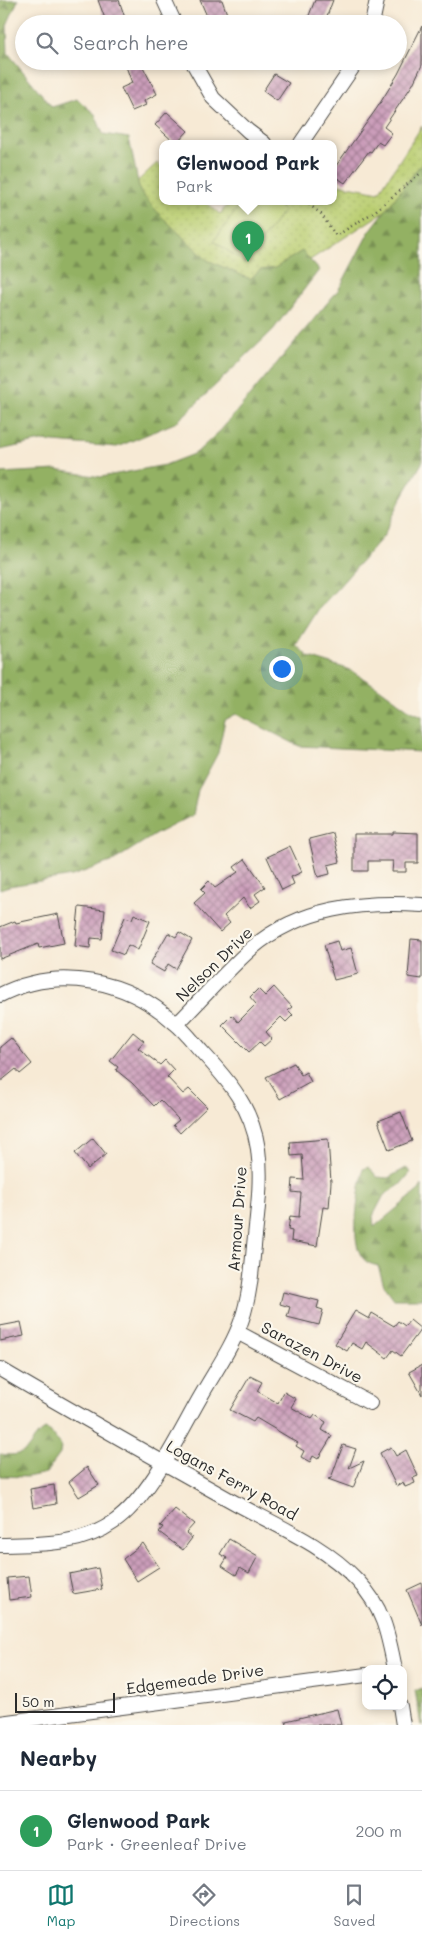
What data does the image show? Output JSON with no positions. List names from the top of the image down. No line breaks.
{"streets":{"street":["Nelson Drive","Armour Drive","Sarazen Drive","Logans Ferry Road","Edgemeade Drive"]},"crossings":[["Nelson Drive","Armour Drive"],["Armour Drive","Sarazen Drive"],["Armour Drive","Logans Ferry Road"]],"scale_bar":"50 m","page":{"search":"Search here","popup":["Glenwood Park","Park"],"pins":"1","scale":"50 m","heading":"Nearby","list":[{"mark":"1","name":"Glenwood Park","note":"Park · Greenleaf Drive","value":"200 m"}],"nav":["Map","Directions","Saved"]}}
